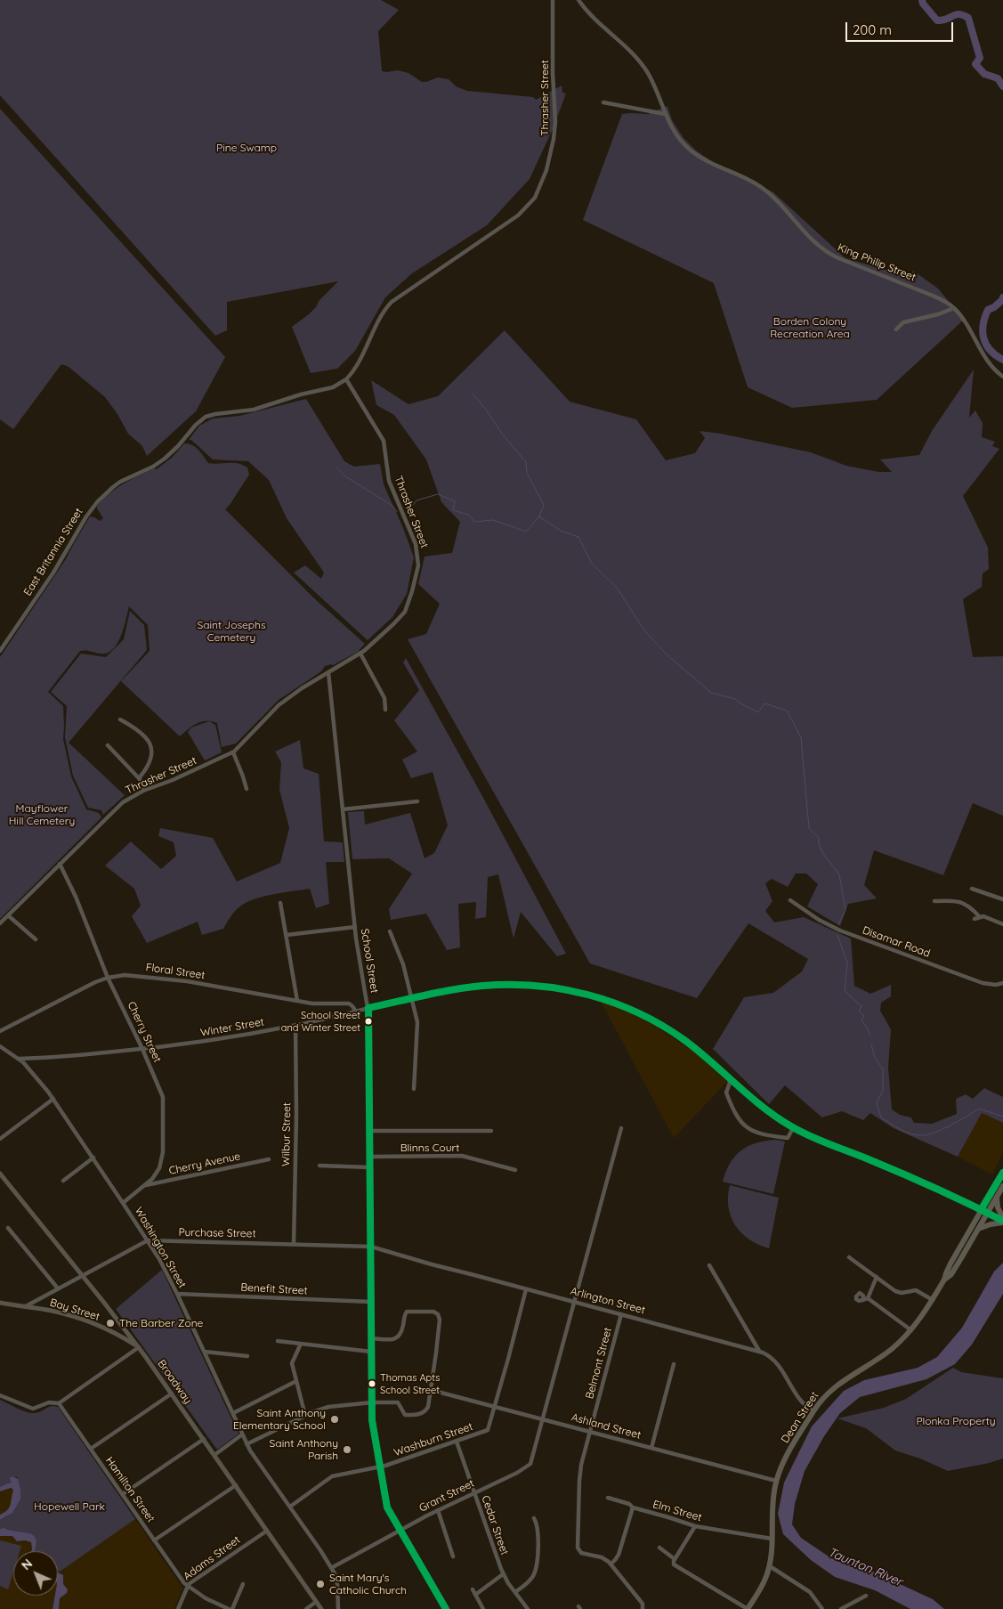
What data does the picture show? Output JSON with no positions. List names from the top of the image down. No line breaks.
{"streets":{"highway":["Dean Street"],"main road":["Bay Street","Broadway"],"street":["Thrasher Street","King Philip Street","East Britannia Street","Disamar Road","School Street","Floral Street","Winter Street","Cherry Street","Wilbur Street","Blinns Court","Cherry Avenue","Purchase Street","Washington Street","Benefit Street","Arlington Street","Belmont Street","Ashland Street","Washburn Street","Hamilton Street","Grant Street","Elm Street","Cedar Street","Adams Street"]},"crossings":[["Thrasher Street","East Britannia Street"],["Thrasher Street","School Street"],["Thrasher Street","Cherry Street"],["School Street","Winter Street"],["School Street","Blinns Court"],["School Street","Purchase Street"],["School Street","Benefit Street"],["School Street","Arlington Street"],["School Street","Washburn Street"],["School Street","Grant Street"],["Floral Street","Winter Street"],["Floral Street","Cherry Street"],["Winter Street","Cherry Street"],["Winter Street","Wilbur Street"],["Winter Street","Washington Street"],["Winter Street","Dean Street"],["Cherry Street","Cherry Avenue"],["Cherry Street","Washington Street"],["Wilbur Street","Purchase Street"],["Purchase Street","Washington Street"],["Purchase Street","Arlington Street"],["Purchase Street","Bay Street"],["Purchase Street","Broadway"],["Washington Street","Benefit Street"],["Washington Street","Washburn Street"],["Washington Street","Grant Street"],["Arlington Street","Belmont Street"],["Arlington Street","Dean Street"],["Arlington Street","Grant Street"],["Bay Street","Broadway"],["Belmont Street","Ashland Street"],["Broadway","Adams Street"],["Dean Street","Ashland Street"],["Dean Street","Elm Street"],["Ashland Street","Washburn Street"],["Ashland Street","Grant Street"],["Washburn Street","Cedar Street"],["Hamilton Street","Adams Street"],["Grant Street","Cedar Street"]],"water":["Taunton River"],"parks":["Pine Swamp","Borden Colony Recreation Area","Saint Josephs Cemetery","Mayflower Hill Cemetery","Plonka Property","Hopewell Park"],"places":["School Street and Winter Street","The Barber Zone","Thomas Apts School Street","Saint Anthony Elementary School","Saint Anthony Parish","Saint Mary's Catholic Church"],"scale_bar":"200 m","north":"top left"}
